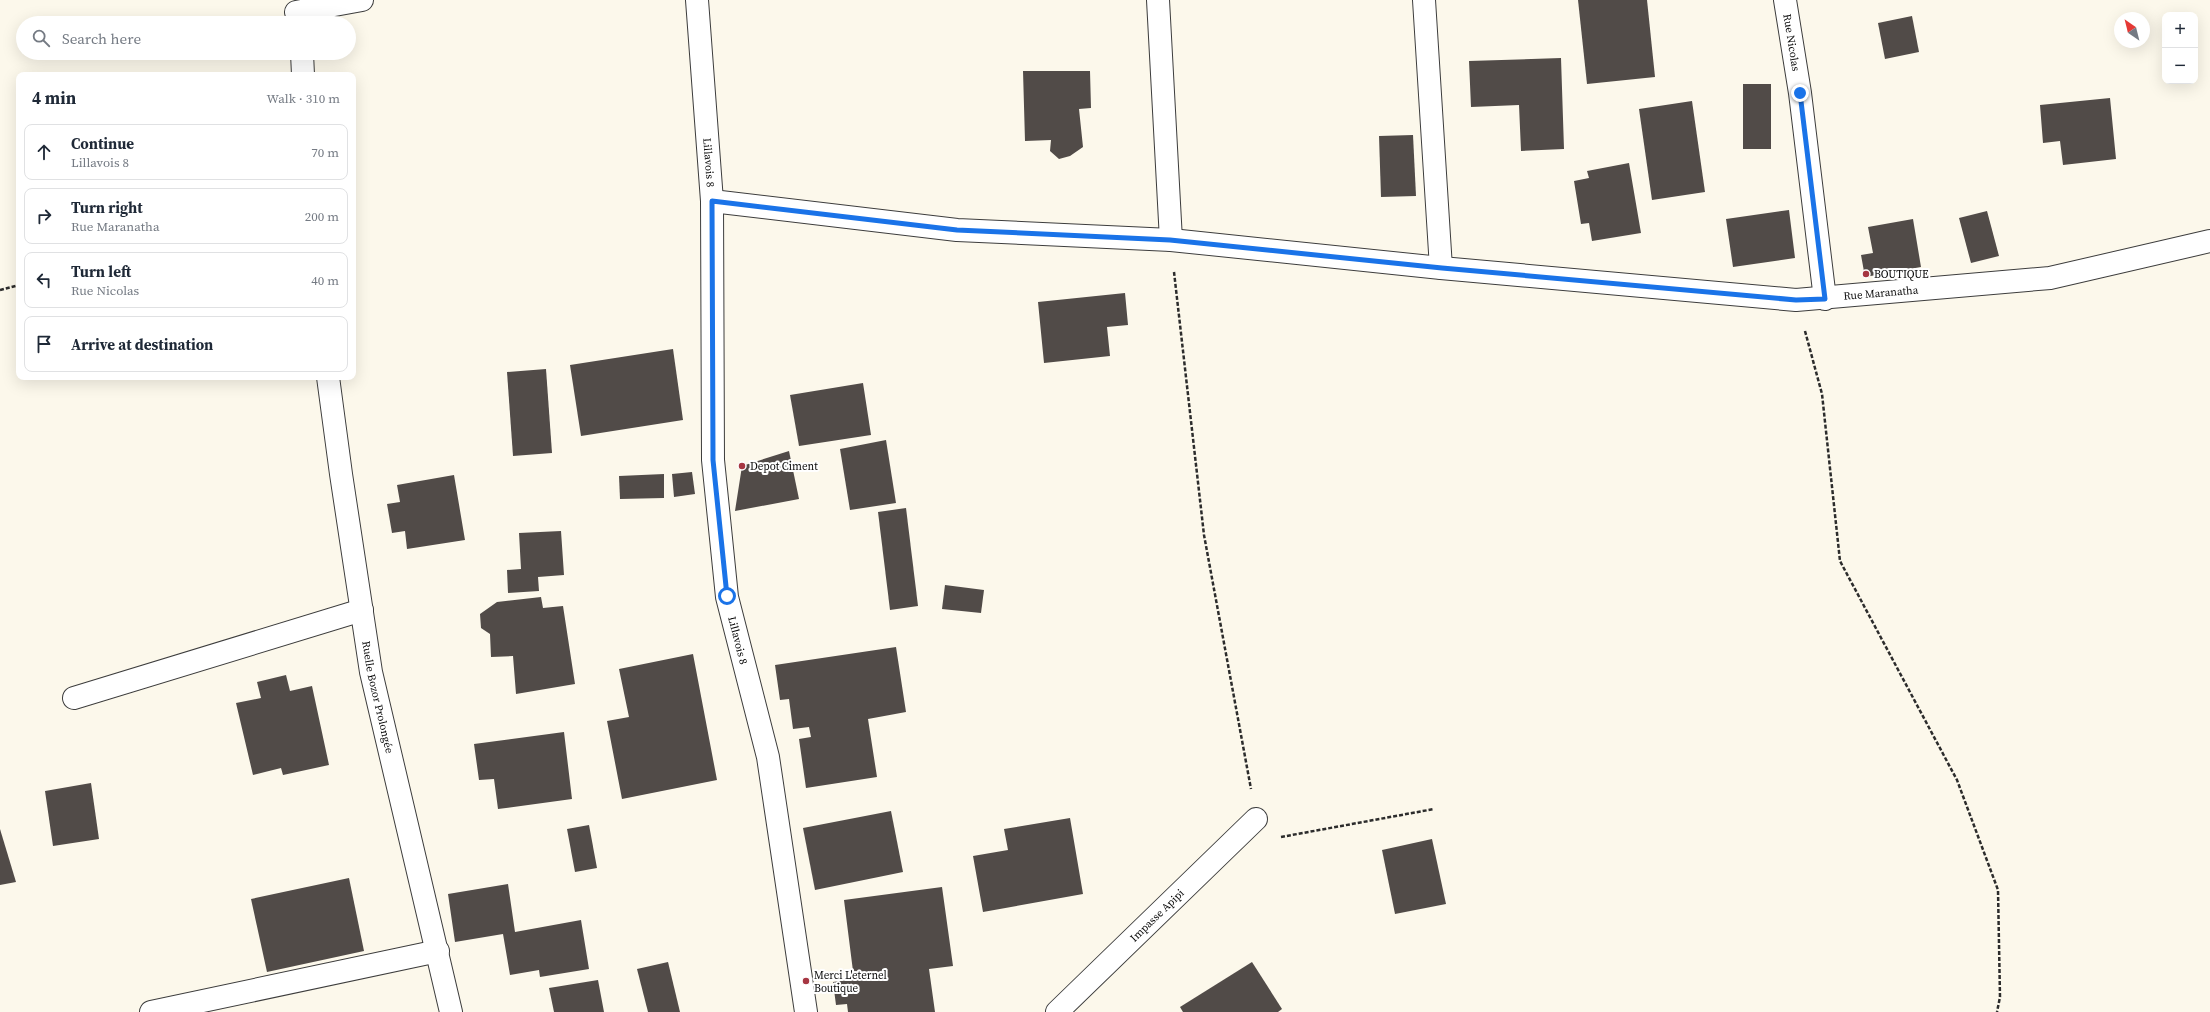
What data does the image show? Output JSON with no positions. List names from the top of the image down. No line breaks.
{"streets":{"street":["Rue Nicolas","Lillavois 8","Rue Maranatha","Ruelle Bozor Prolongée","Impasse Apipi"]},"crossings":[["Rue Nicolas","Rue Maranatha"],["Lillavois 8","Rue Maranatha"]],"places":["BOUTIQUE","Depot Ciment","Merci L'eternel Boutique"],"north":"top left","page":{"map_buttons":["+","−"],"search":"Search here","heading":["4 min","Walk · 310 m"],"list":[["Continue","Lillavois 8","70 m"],["Turn right","Rue Maranatha","200 m"],["Turn left","Rue Nicolas","40 m"],"Arrive at destination"]}}
